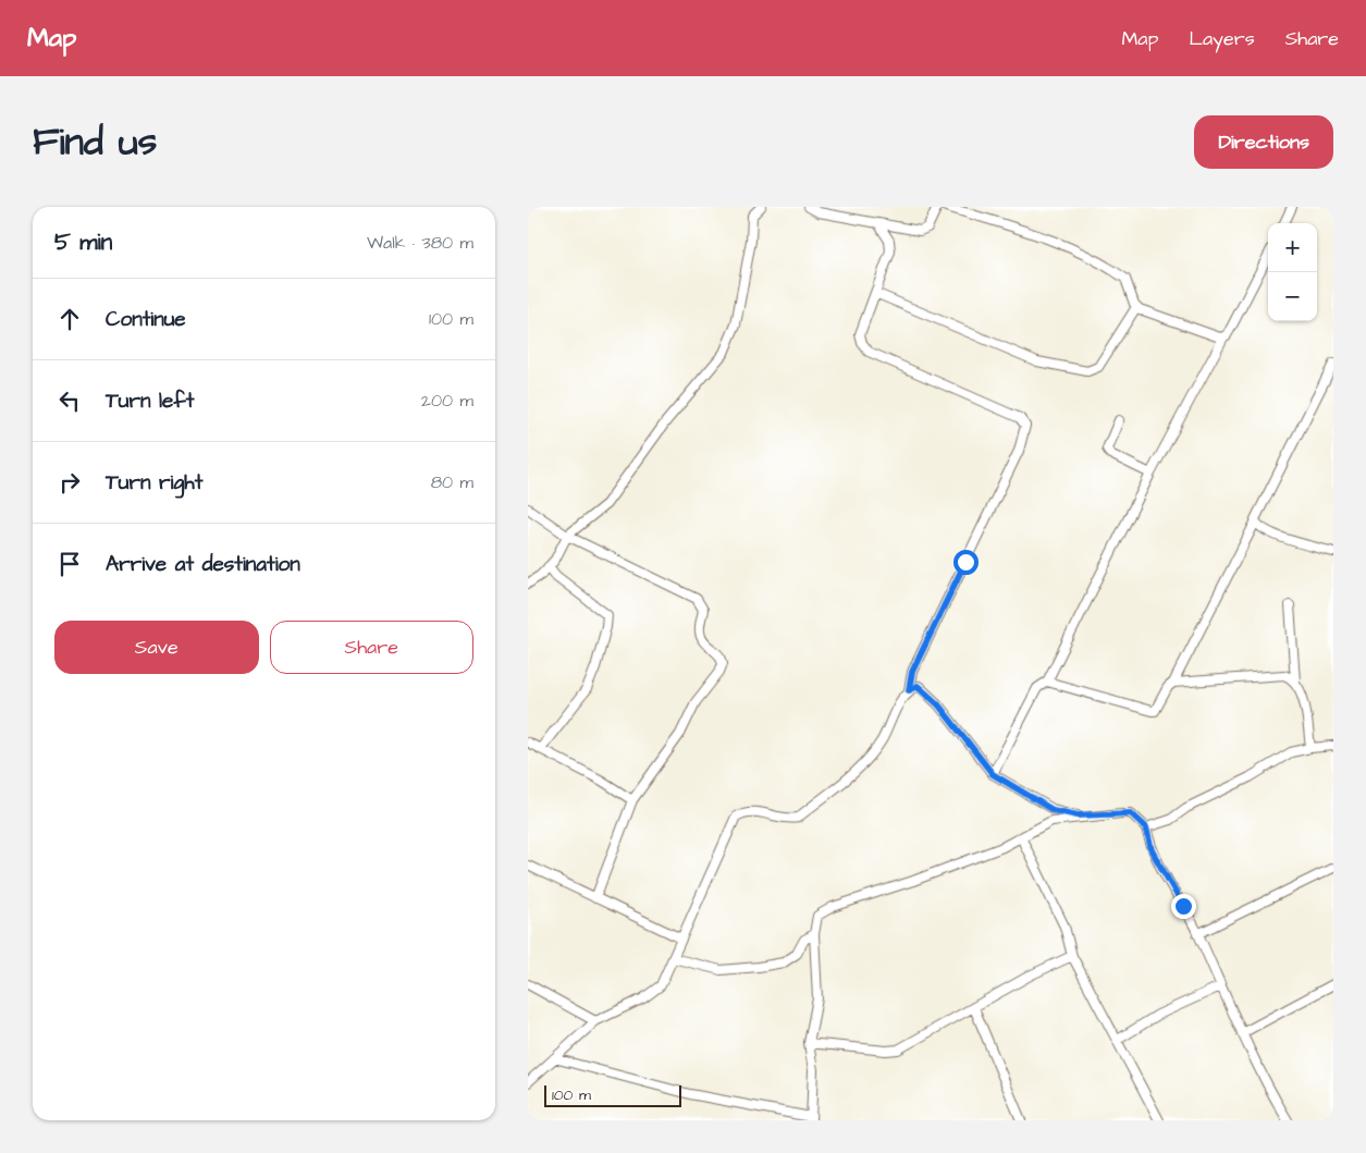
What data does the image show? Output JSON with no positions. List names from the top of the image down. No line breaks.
{"scale_bar":"100 m","page":{"header":"Map","nav":["Map","Layers","Share"],"title":"Find us","buttons":["Directions",["Save","Share"]],"heading":["5 min","Walk · 380 m"],"map_buttons":["+","−"],"list":[["Continue","100 m"],["Turn left","200 m"],["Turn right","80 m"],"Arrive at destination"],"scale":"100 m"}}
